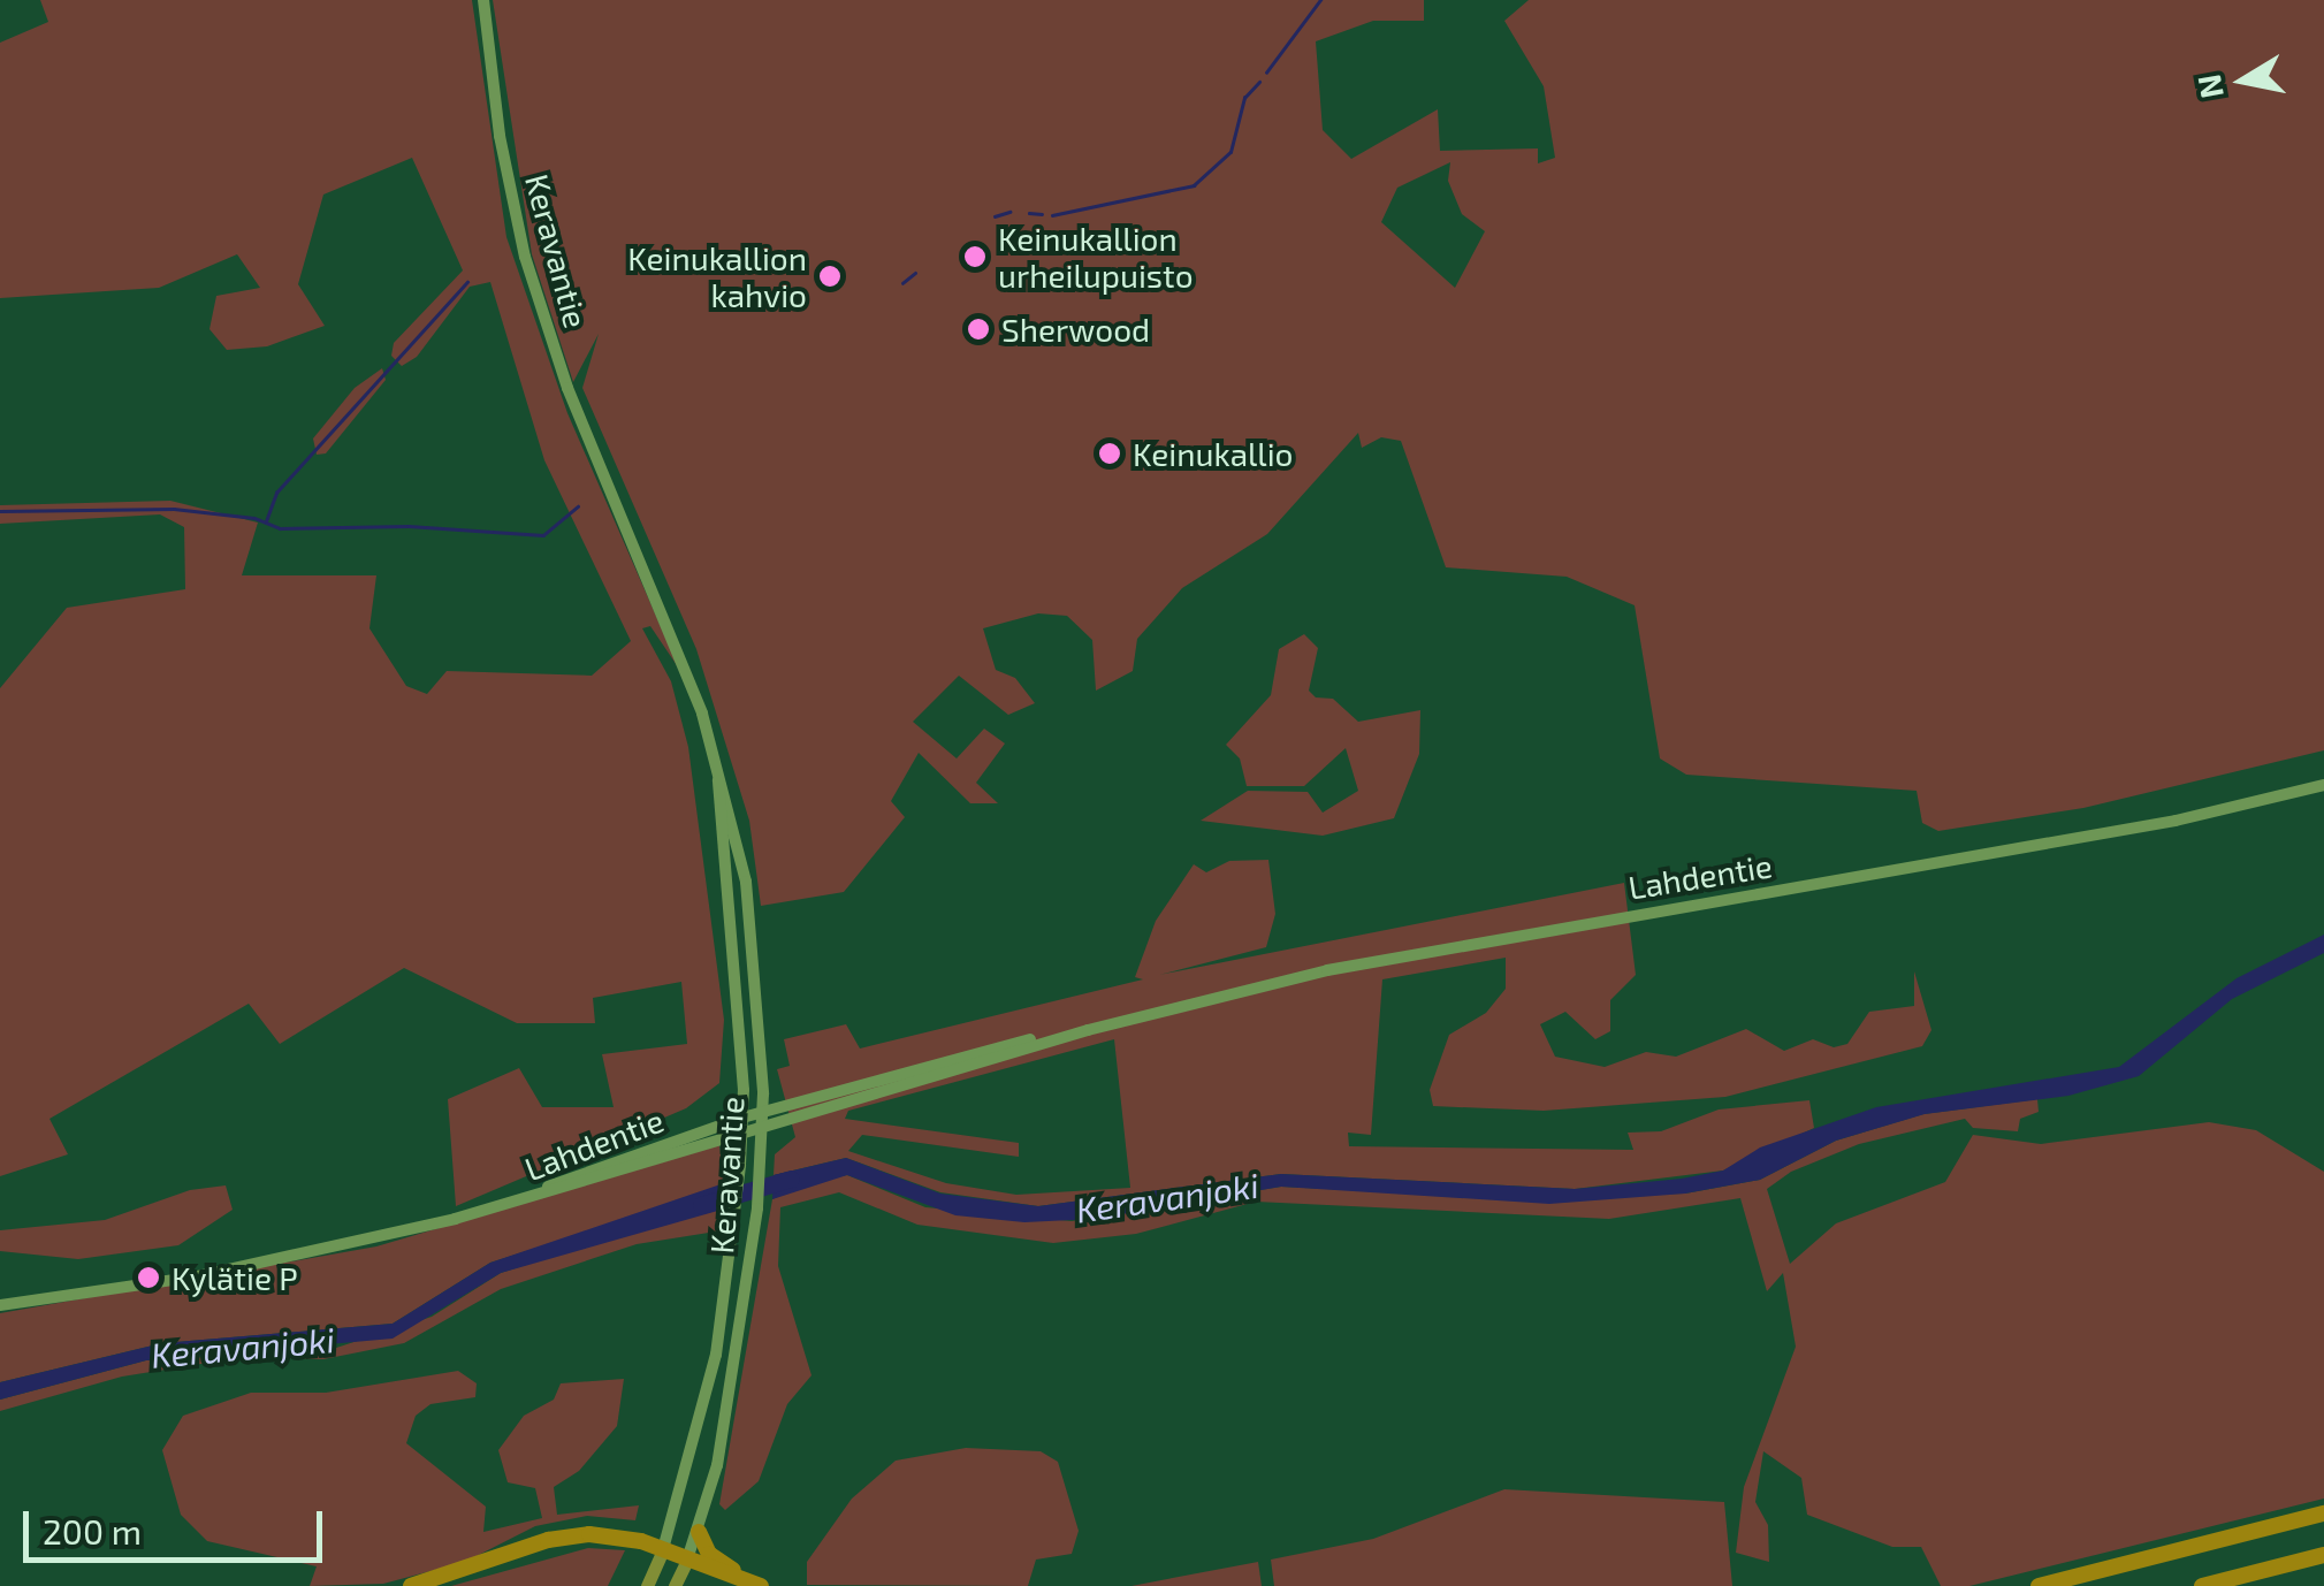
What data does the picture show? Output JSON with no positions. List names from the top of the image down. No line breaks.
{"streets":{"main road":["Keravantie","Lahdentie"]},"crossings":[["Keravantie","Lahdentie"]],"water":["Keravanjoki"],"places":["Keinukallion urheilupuisto","Keinukallion kahvio","Sherwood","Keinukallio","Kylätie P"],"scale_bar":"200 m","north":"left"}
